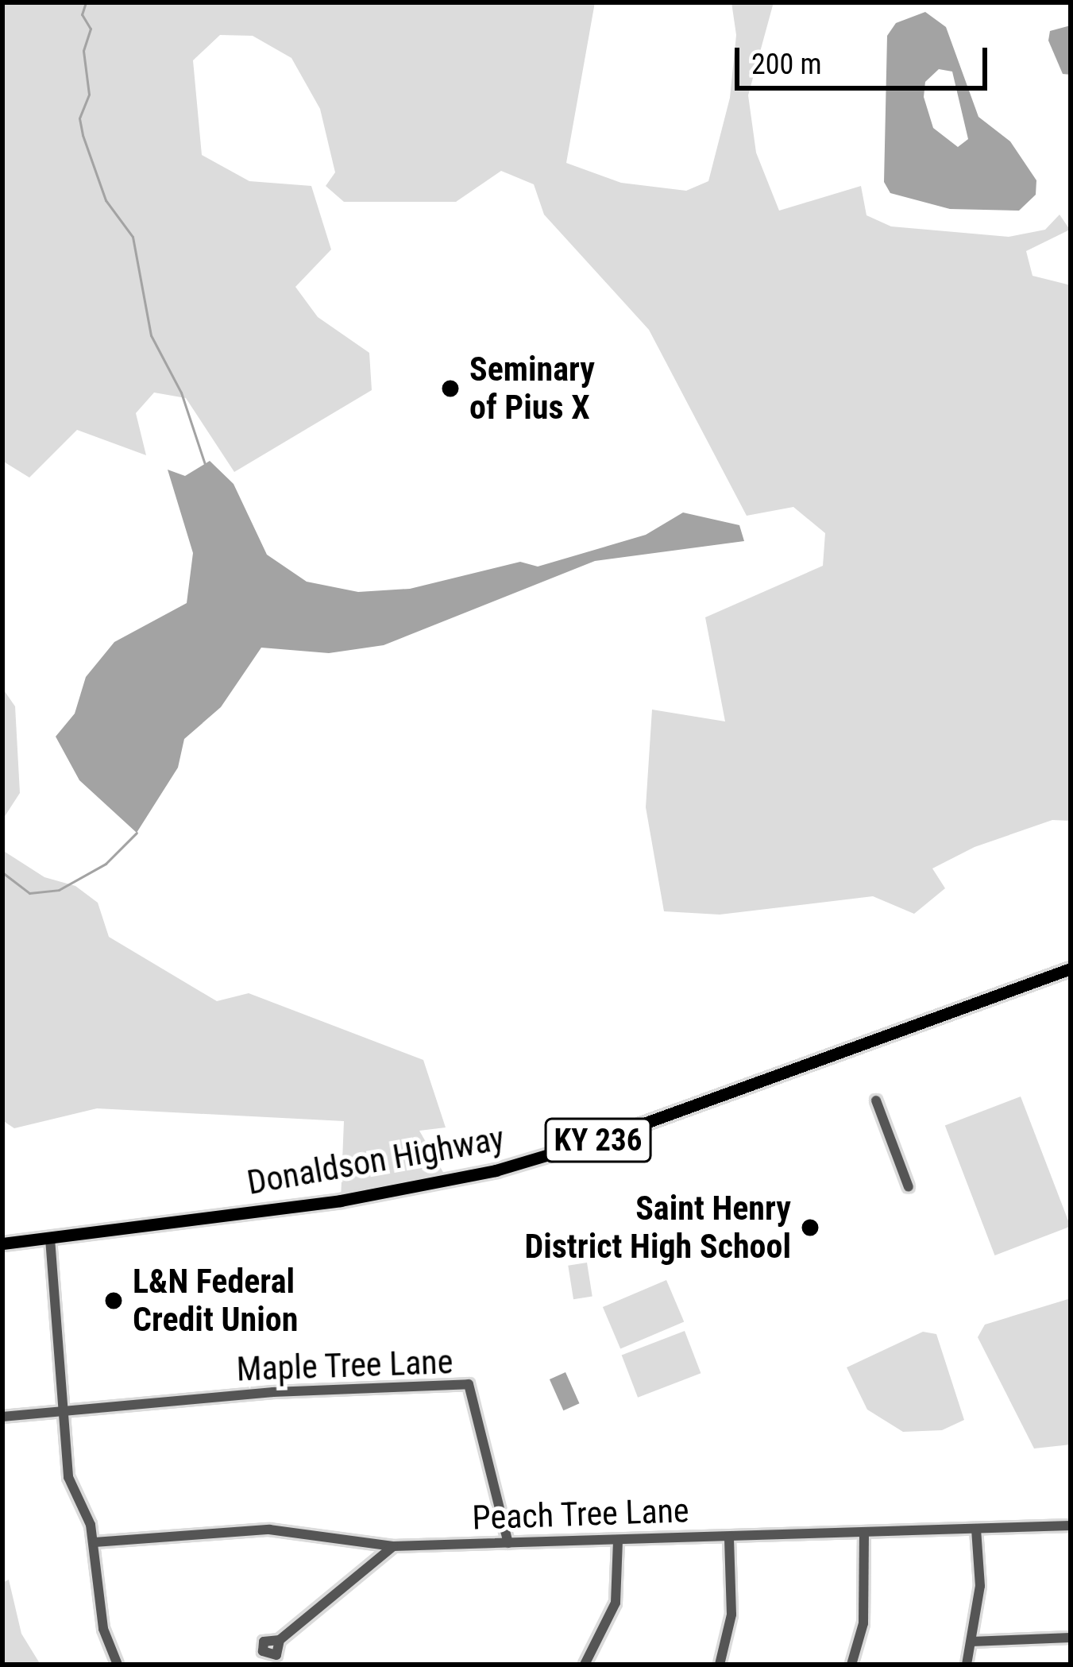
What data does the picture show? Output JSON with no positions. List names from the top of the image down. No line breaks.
{"streets":{"main road":["KY 236","Donaldson Highway"],"street":["Maple Tree Lane","Peach Tree Lane"]},"crossings":[["Maple Tree Lane","Peach Tree Lane"]],"places":["Seminary of Pius X","Saint Henry District High School","L&N Federal Credit Union"],"scale_bar":"200 m"}
